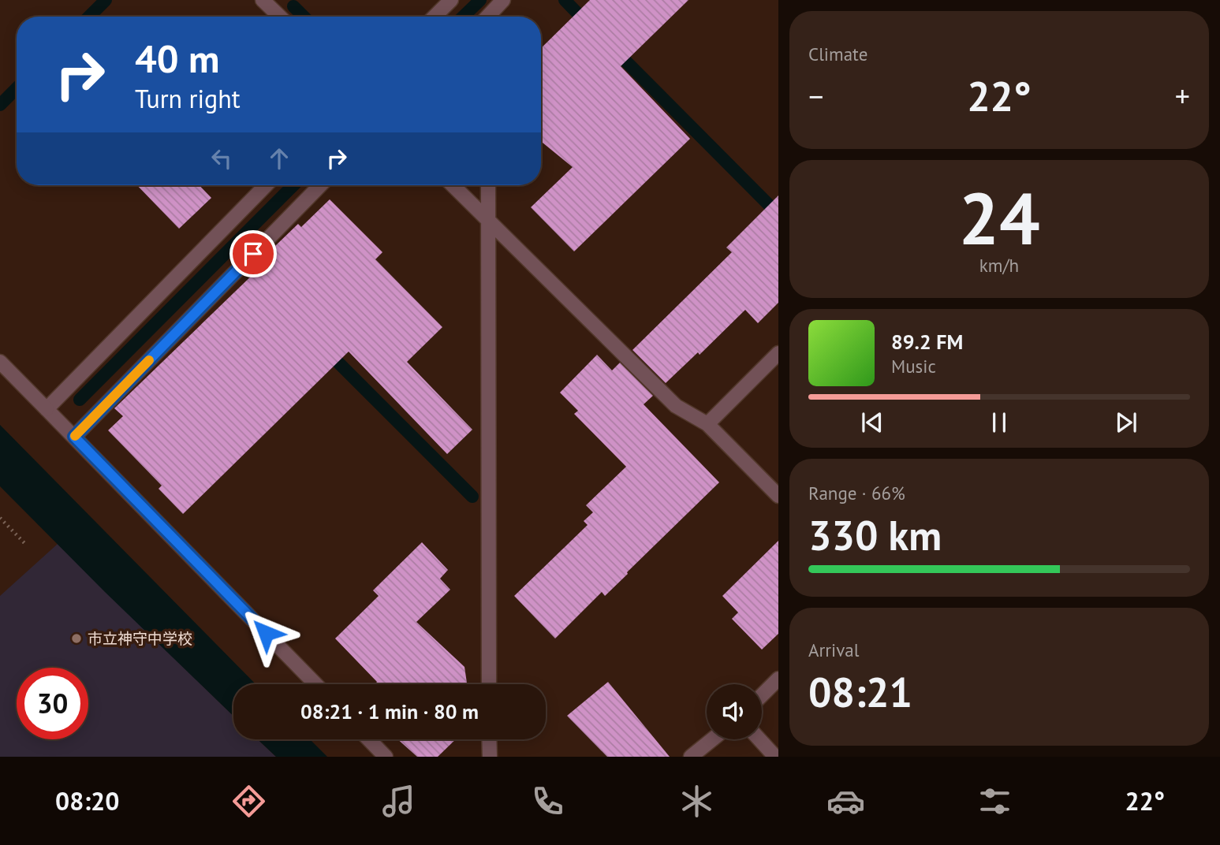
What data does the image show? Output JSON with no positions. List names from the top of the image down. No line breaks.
{"places":["市立神守中学校"],"page":{"tile":["Climate",["24","km/h"],["Range · 66%","330 km"],["Arrival","08:21"]],"turn":["40 m","Turn right"],"heat":["−","22°","+"],"song":["89.2 FM","Music"],"limit":"30","trip":"08:21 · 1 min · 80 m","tabs":["08:20","22°"]}}
